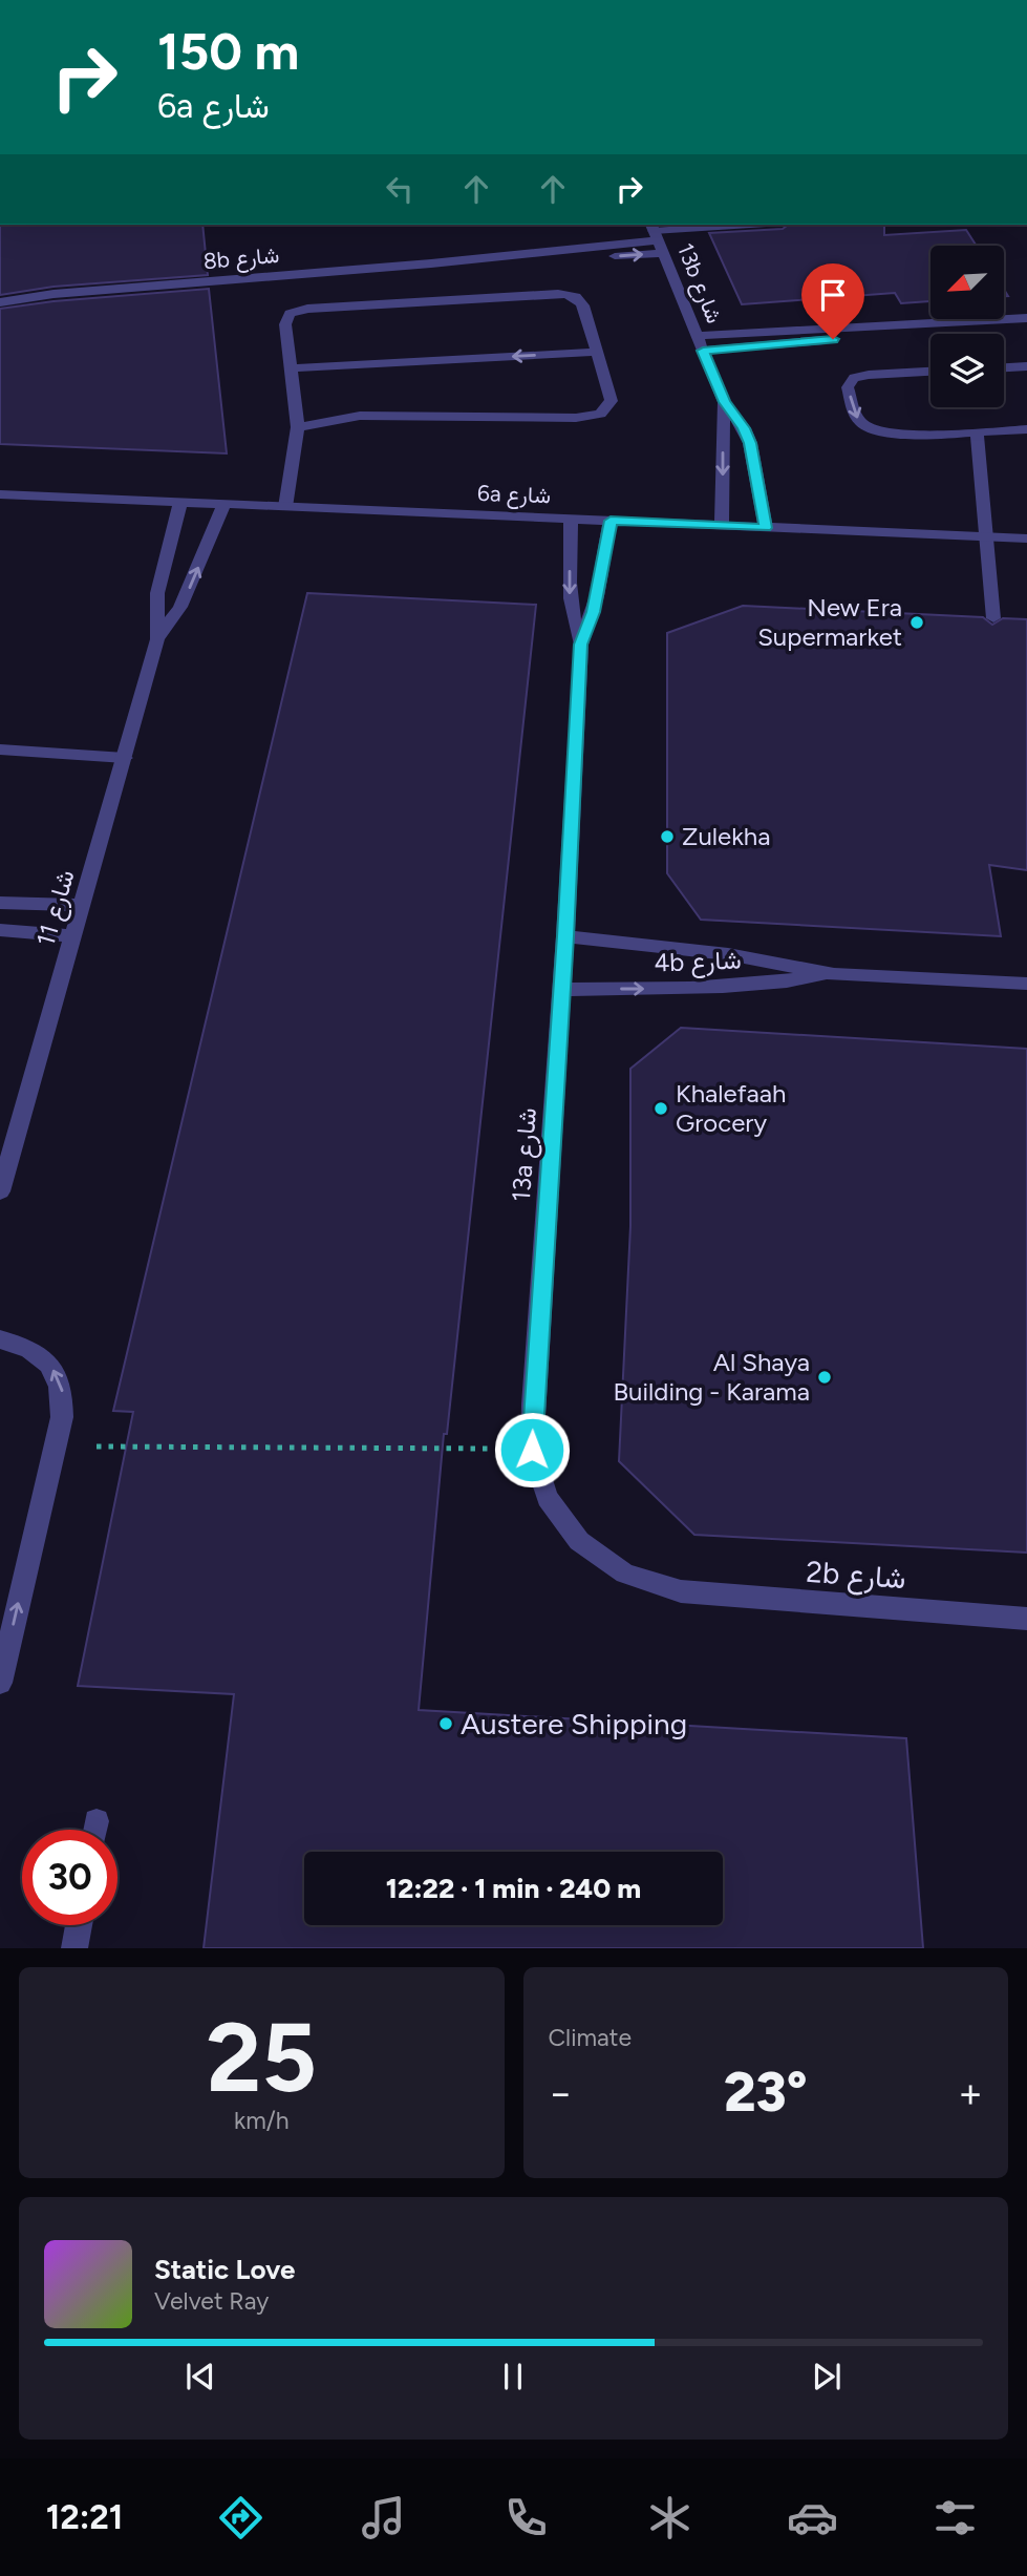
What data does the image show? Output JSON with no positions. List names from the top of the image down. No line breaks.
{"streets":{"street":["8b شارع","13b شارع","6a شارع","شارع 11","4b شارع","13a شارع","2b شارع"]},"crossings":[["8b شارع","13b شارع"],["13b شارع","6a شارع"],["6a شارع","شارع 11"],["6a شارع","13a شارع"],["4b شارع","13a شارع"],["13a شارع","2b شارع"]],"places":["New Era Supermarket","Zulekha","Khalefaah Grocery","Al Shaya Building - Karama","Austere Shipping"],"north":"bottom left","page":{"turn":["150 m","6a شارع"],"limit":"30","trip":"12:22 · 1 min · 240 m","tile":[["25","km/h"],"Climate"],"heat":["−","23°","+"],"song":["Static Love","Velvet Ray"],"tabs":"12:21"}}
